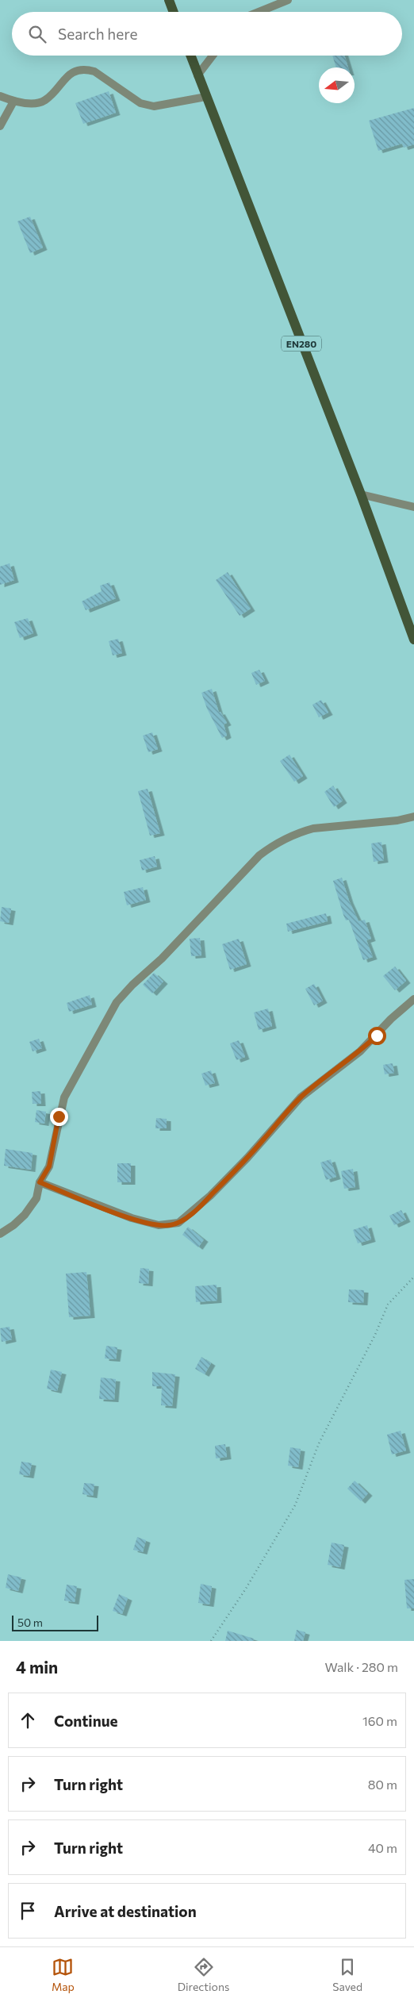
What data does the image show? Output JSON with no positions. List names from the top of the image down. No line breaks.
{"streets":{"main road":["EN280"]},"scale_bar":"50 m","north":"left","page":{"search":"Search here","scale":"50 m","heading":["4 min","Walk · 280 m"],"list":[["Continue","160 m"],["Turn right","80 m"],["Turn right","40 m"],"Arrive at destination"],"nav":["Map","Directions","Saved"]}}
